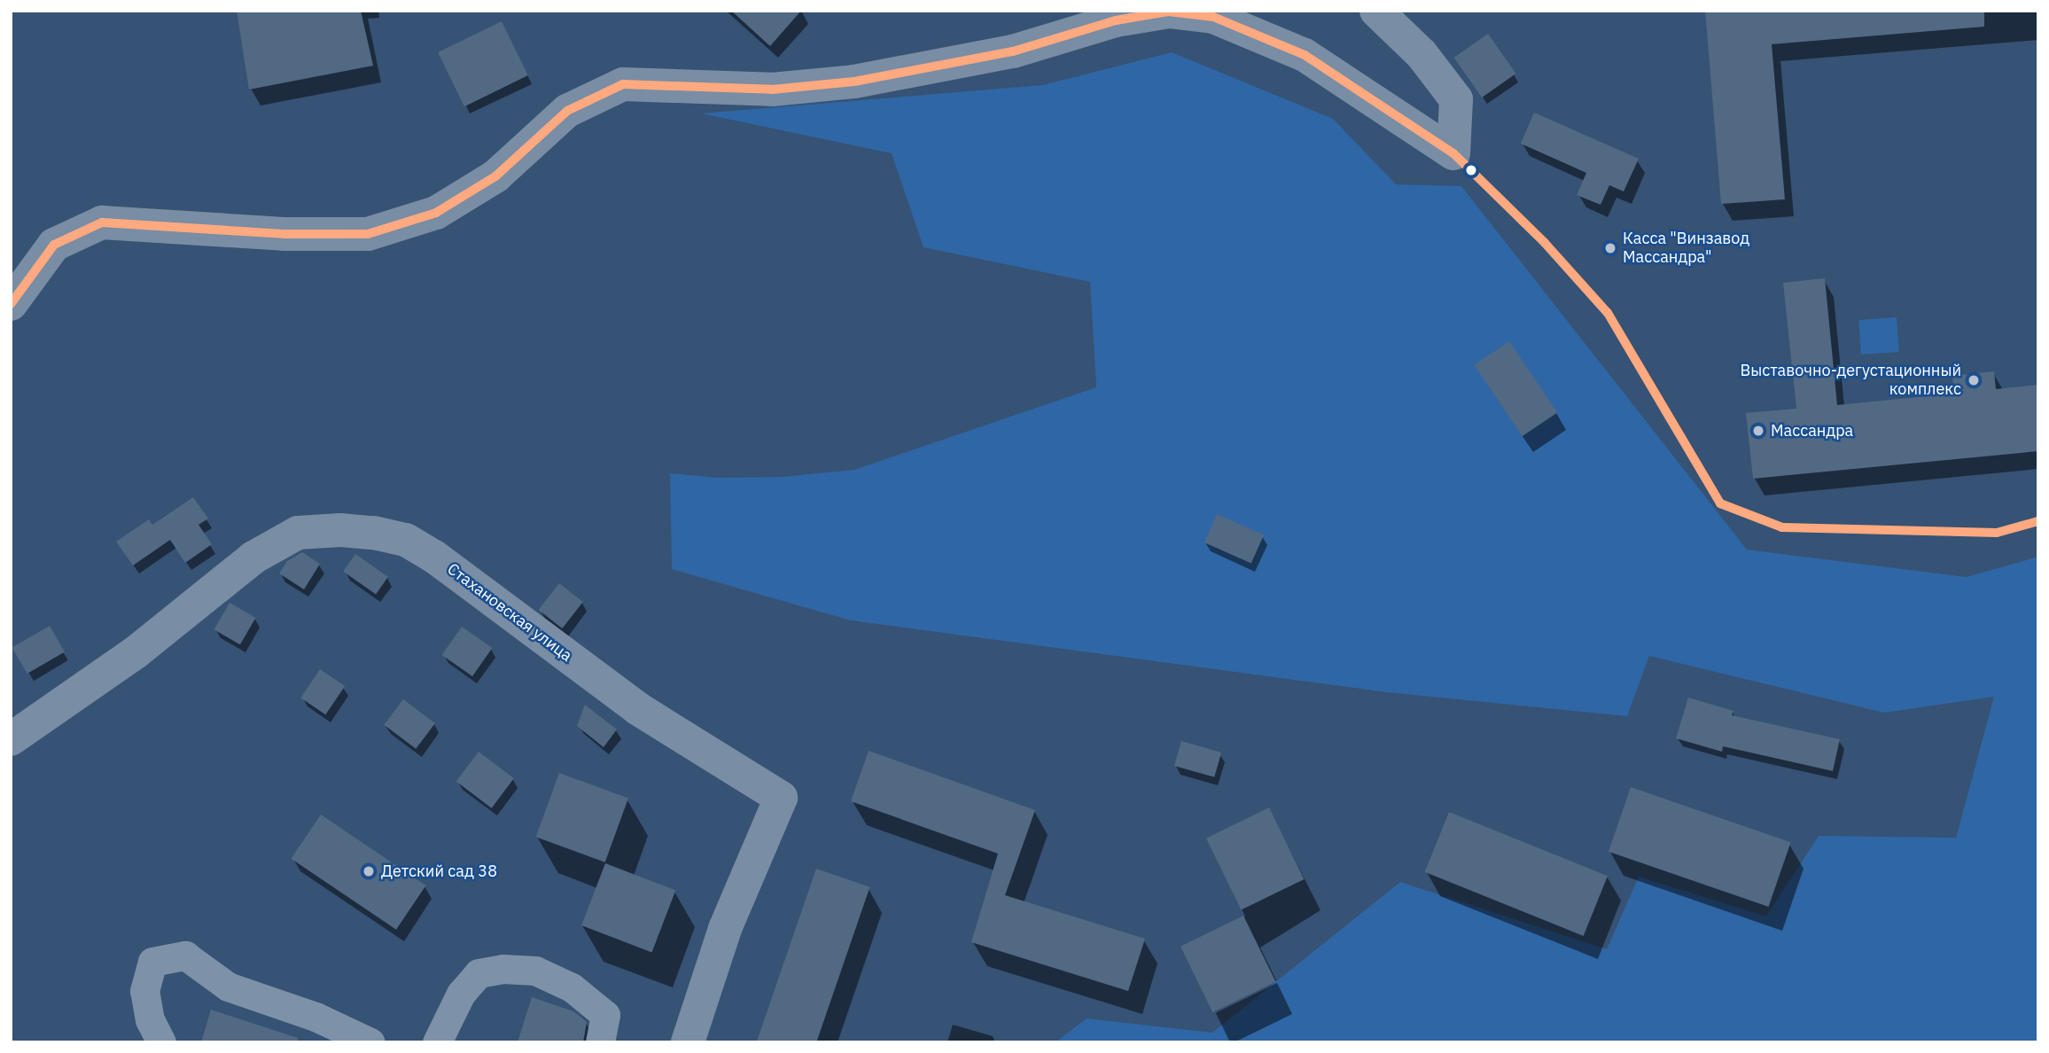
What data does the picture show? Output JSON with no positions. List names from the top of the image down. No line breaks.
{"streets":{"main road":["Стахановская улица"]},"places":["Касса \"Винзавод Массандра\"","Выставочно-дегустационный комплекс","Массандра","Детский сад 38"]}
